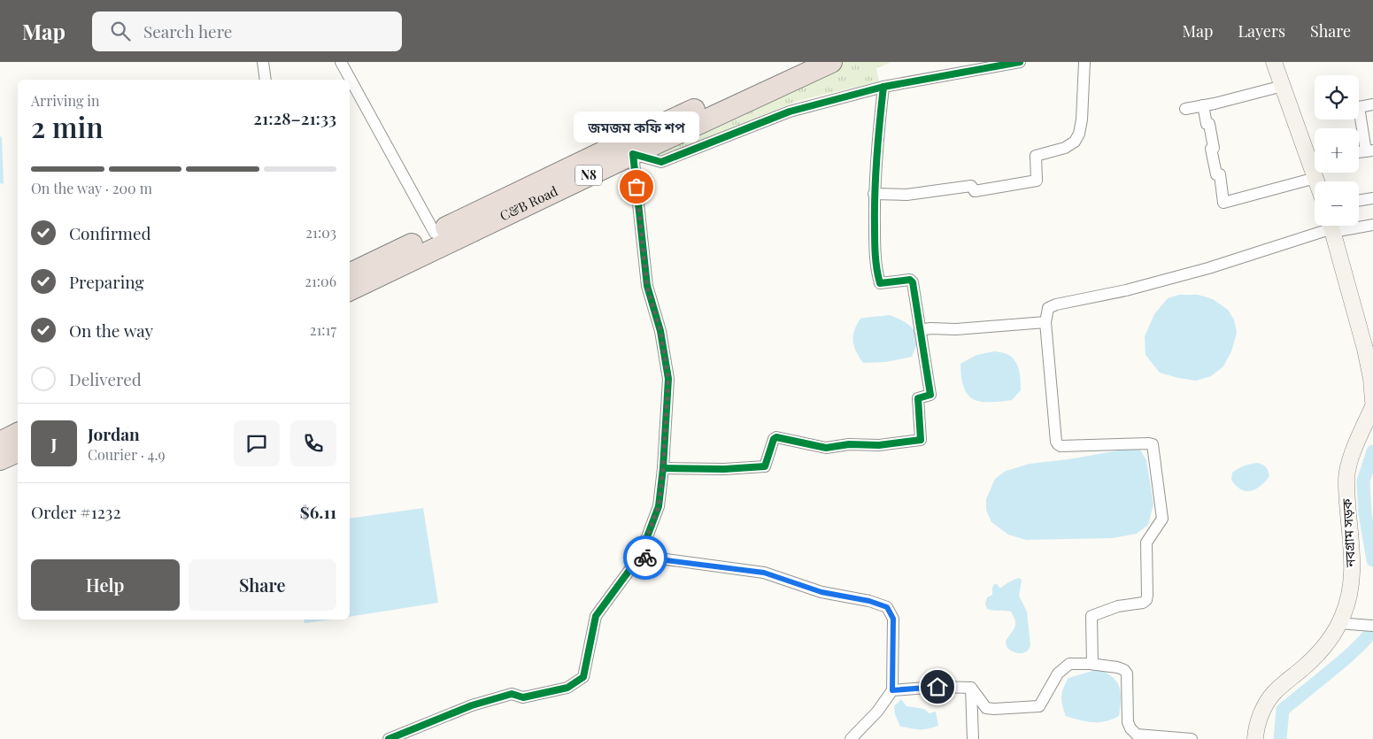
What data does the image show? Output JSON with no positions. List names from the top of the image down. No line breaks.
{"streets":{"highway":["N8","C&B Road"],"main road":["নবগ্রাম সড়ক"]},"places":["জমজম কফি শপ"],"page":{"header":"Map","search":"Search here","nav":["Map","Layers","Share"],"map_buttons":["+","−"],"heading":["2 min","Arriving in","21:28–21:33"],"panel":["Jordan","Courier · 4.9","Order #1232","$6.11"],"bubble":"জমজম কফি শপ","bar":"On the way · 200 m","list":[["Confirmed","21:03"],["Preparing","21:06"],["On the way","21:17"],"Delivered"],"round":"J","buttons":["Help","Share"]}}
